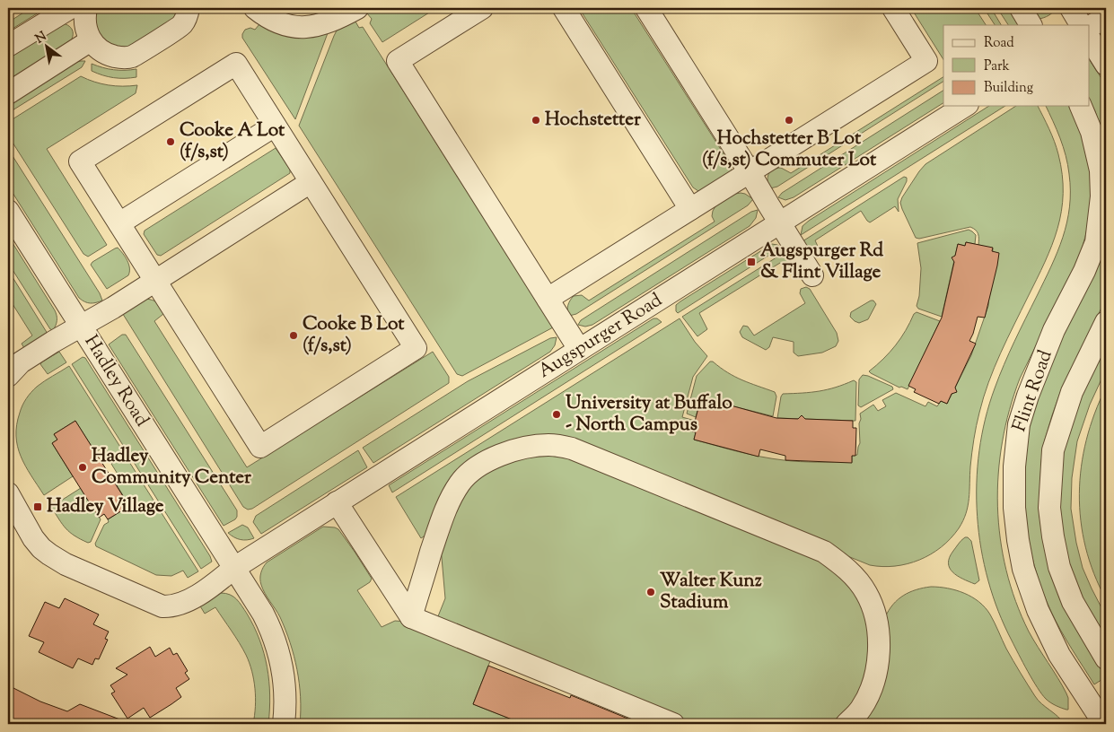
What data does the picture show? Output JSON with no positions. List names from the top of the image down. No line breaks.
{"streets":{"street":["Augspurger Road","Hadley Road","Flint Road"]},"crossings":[["Augspurger Road","Hadley Road"]],"places":{"other":["Hochstetter","Hochstetter B Lot (f/s,st) Commuter Lot","Cooke A Lot (f/s,st)","Cooke B Lot (f/s,st)","University at Buffalo - North Campus","Hadley Community Center","Walter Kunz Stadium"],"transit":["Augspurger Rd & Flint Village","Hadley Village"]},"legend":["Road","Park","Building"],"north":"top left"}
